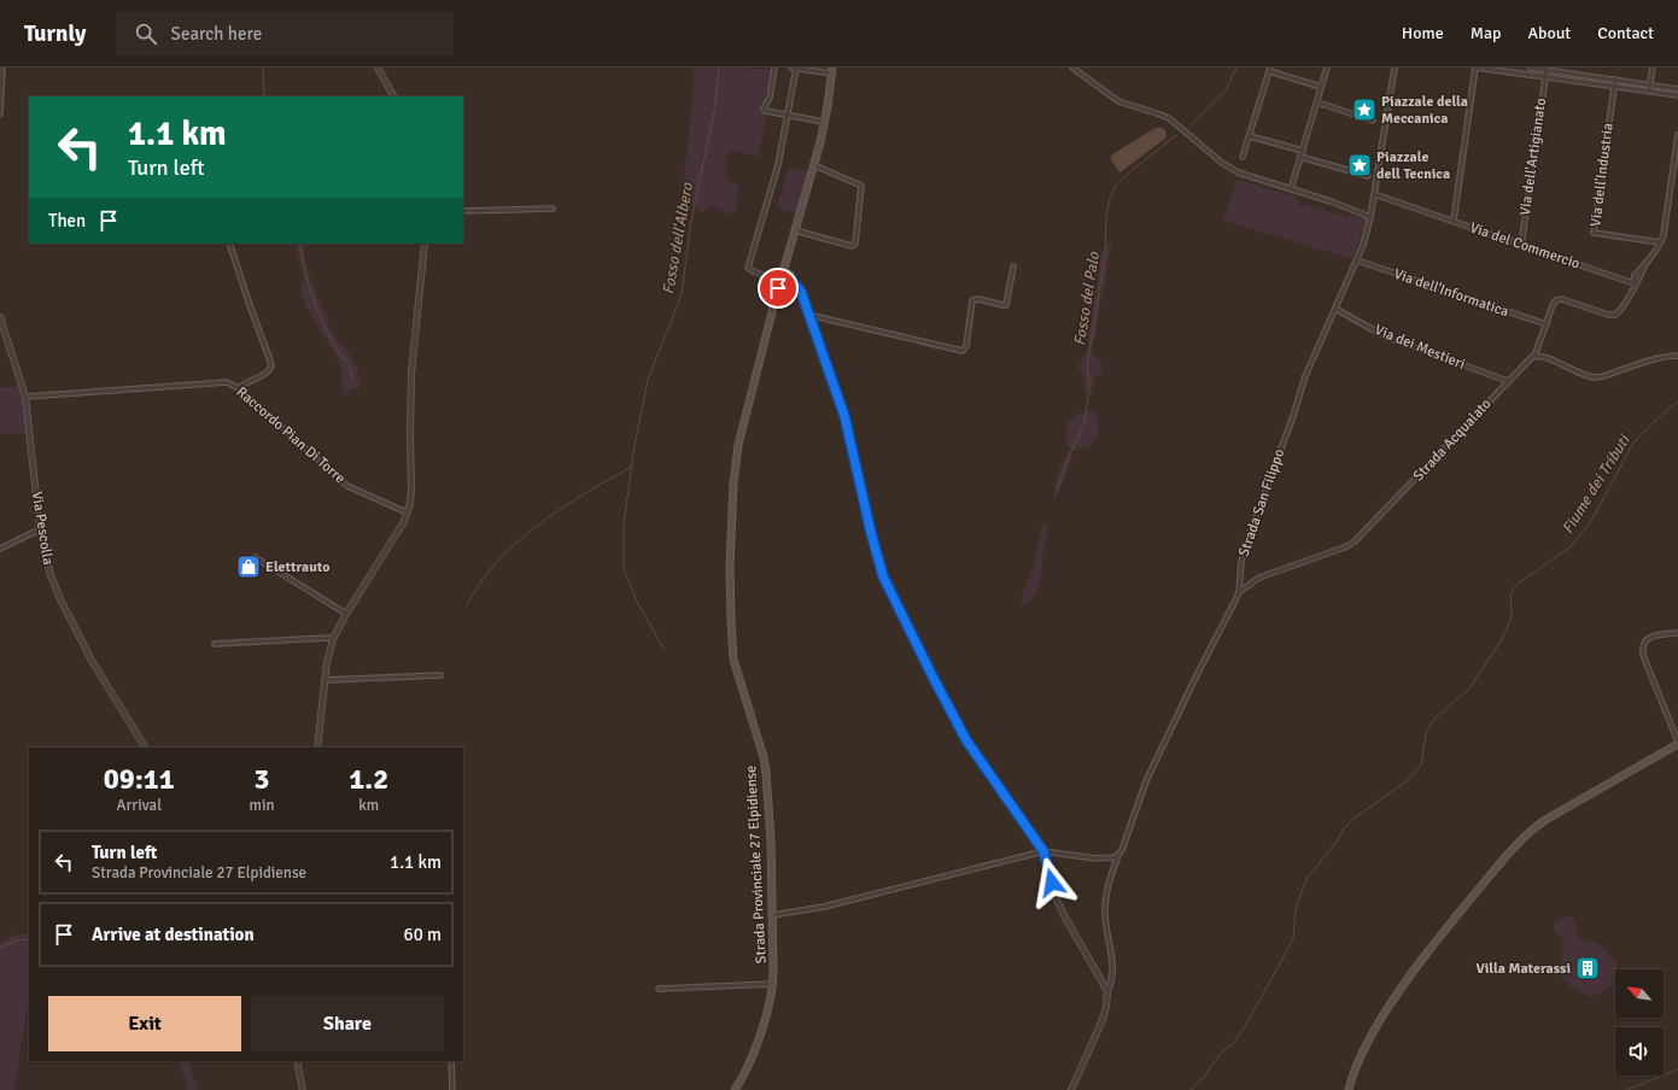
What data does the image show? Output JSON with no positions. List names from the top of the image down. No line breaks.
{"streets":{"main road":["Strada Provinciale 27 Elpidiense"],"street":["Via dell'Artigianato","Via dell'Industria","Via del Commercio","Via dell'Informatica","Via dei Mestieri","Raccordo Pian Di Torre","Strada Acqualato","Strada San Filippo","Via Pescolla"]},"crossings":[["Via dell'Artigianato","Via del Commercio"],["Via del Commercio","Strada San Filippo"],["Via dell'Informatica","Strada San Filippo"],["Via dei Mestieri","Strada Acqualato"],["Via dei Mestieri","Strada San Filippo"],["Raccordo Pian Di Torre","Via Pescolla"],["Strada Acqualato","Strada San Filippo"]],"water":["Fosso dell'Albero","Fosso del Palo","Fiume dei Tributi"],"places":{"place":["Piazzale della Meccanica","Piazzale dell Tecnica"],"shop":["Elettrauto"],"building":["Villa Materassi"]},"north":"top left","page":{"header":"Turnly","search":"Search here","nav":["Home","Map","About","Contact"],"turn":["1.1 km","Turn left"],"then":"Then","eta":["09:11","Arrival","3","min","1.2","km"],"list":[{"name":"Turn left","note":"Strada Provinciale 27 Elpidiense","value":"1.1 km"},{"name":"Arrive at destination","value":"60 m"}],"buttons":["Exit","Share"]}}
